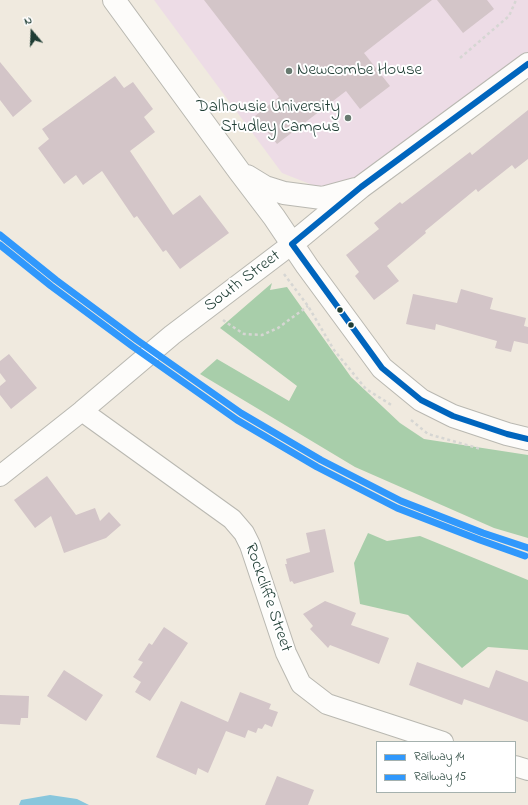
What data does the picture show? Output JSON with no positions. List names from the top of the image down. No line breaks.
{"streets":{"main road":["South Street"],"street":["Rockcliffe Street"]},"crossings":[["South Street","Rockcliffe Street"]],"places":["Newcombe House","Dalhousie University Studley Campus"],"lines":["rail line 14","rail line 15"],"legend":["Railway 14","Railway 15"],"north":"top"}
